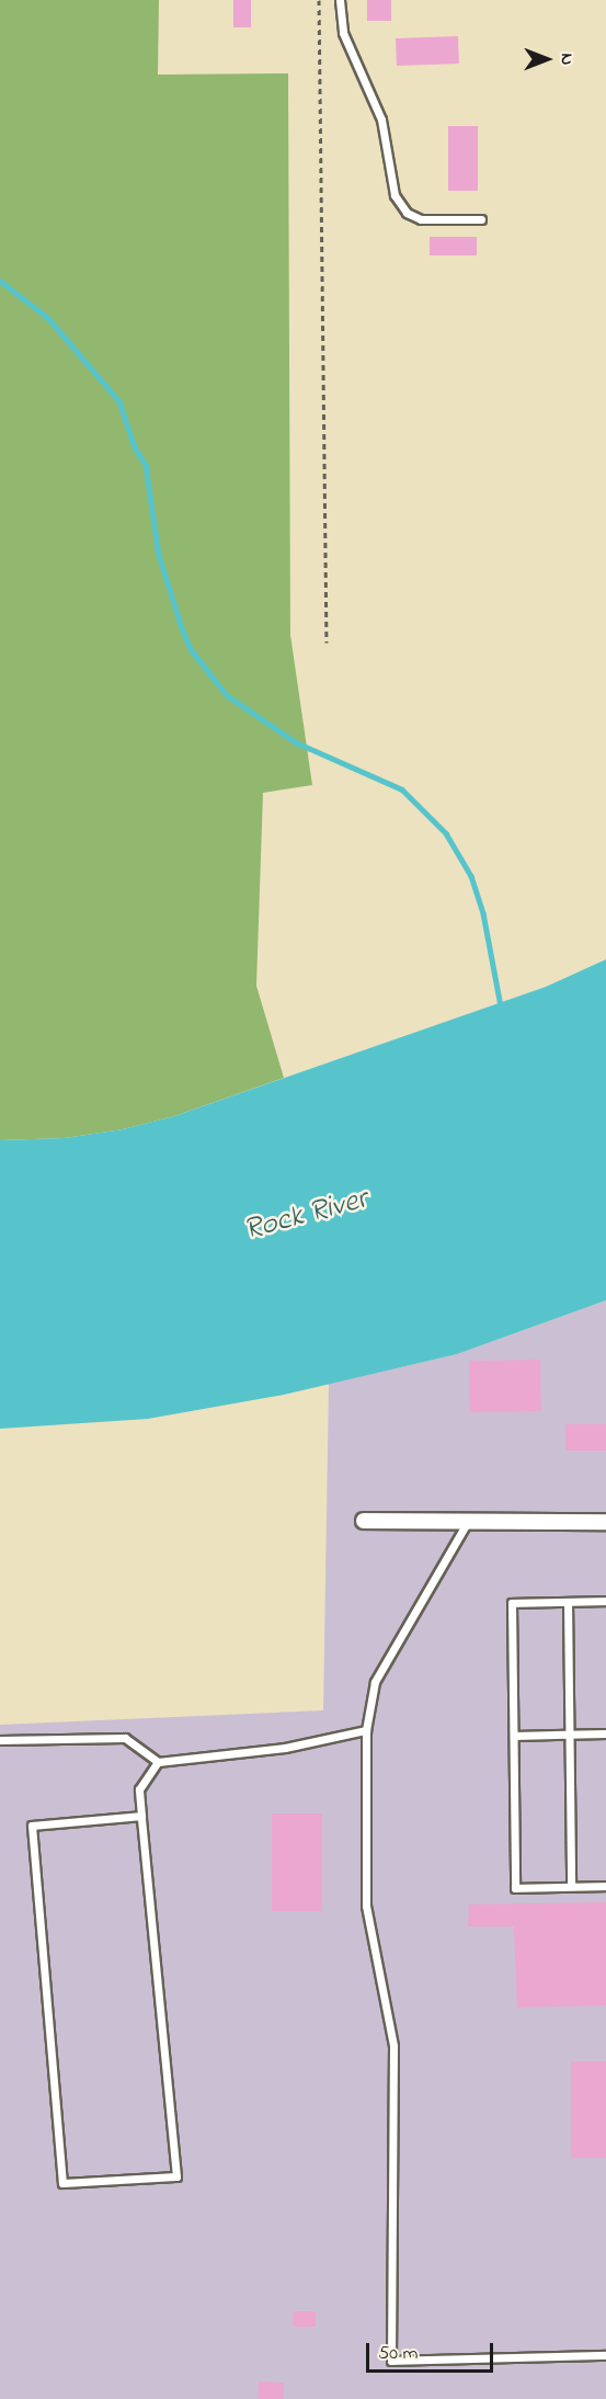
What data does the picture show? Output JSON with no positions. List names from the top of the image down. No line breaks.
{"water":["Rock River"],"scale_bar":"50 m","north":"right"}
